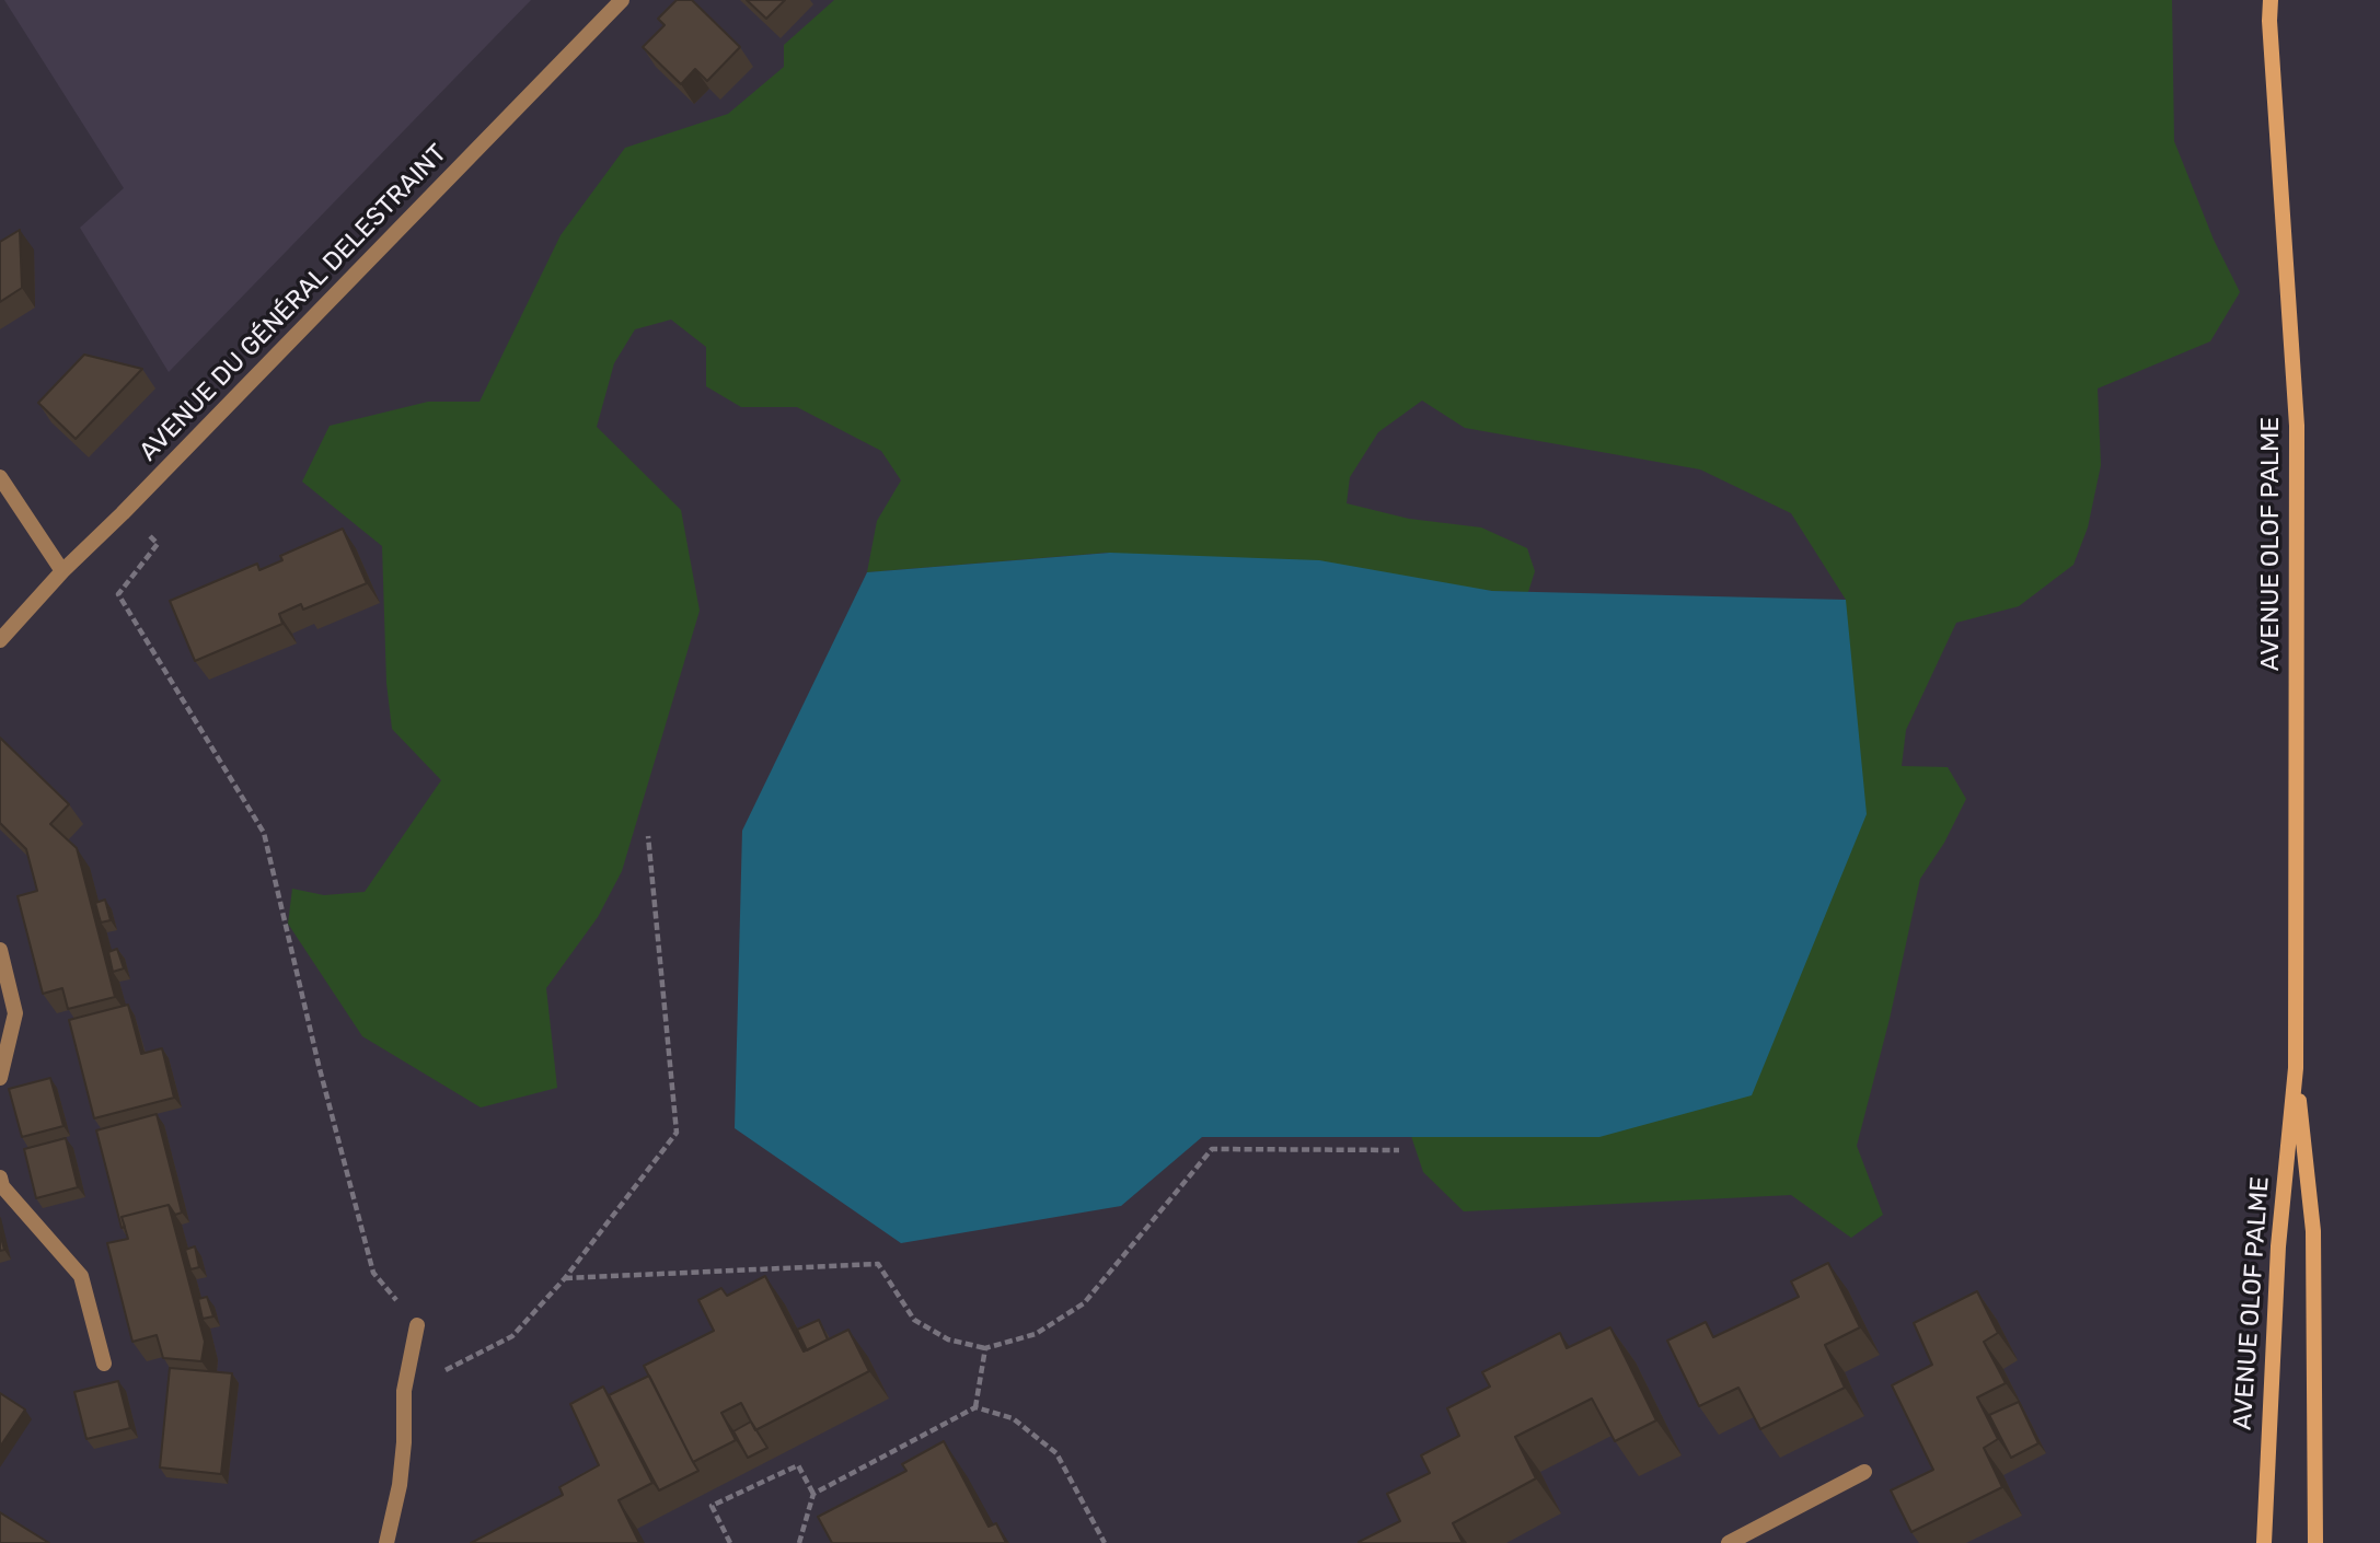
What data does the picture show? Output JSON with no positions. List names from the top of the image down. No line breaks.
{"streets":{"main road":["AVENUE OLOF PALME"],"street":["AVENUE DU GÉNÉRAL DELESTRAINT"]}}
